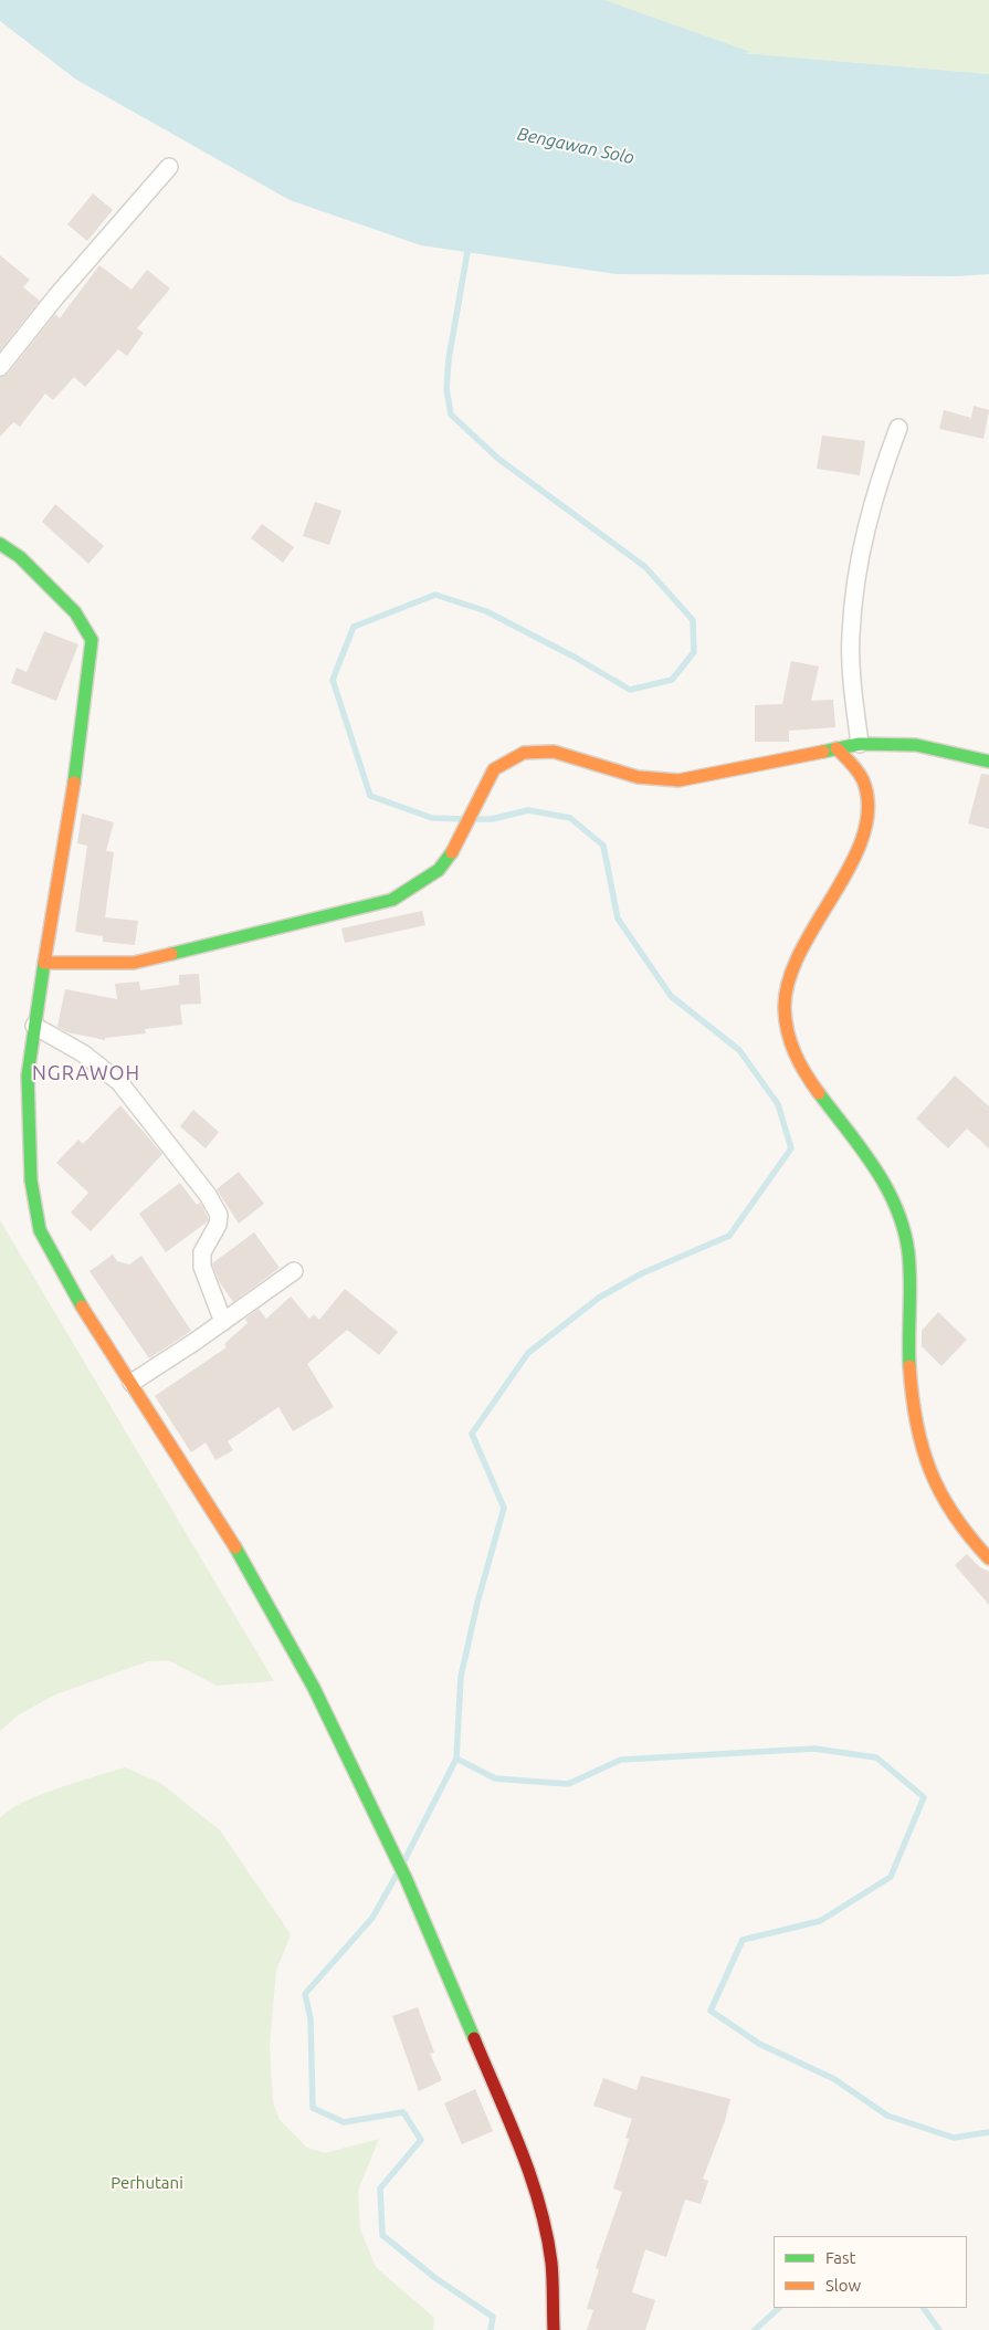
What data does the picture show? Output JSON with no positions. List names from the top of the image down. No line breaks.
{"districts":["NGRAWOH"],"water":["Bengawan Solo"],"parks":["Perhutani"],"legend":["Fast","Slow"]}
